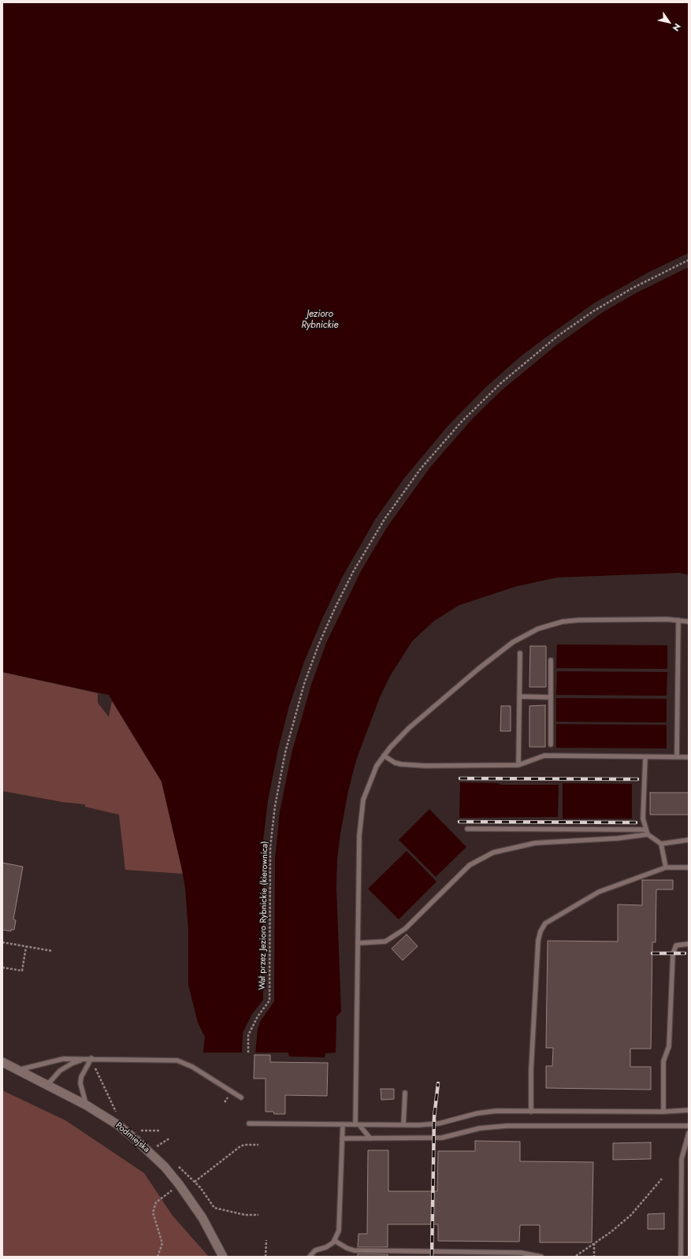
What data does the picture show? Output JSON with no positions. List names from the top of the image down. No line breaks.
{"streets":{"street":["Podmiejska"],"path":["Wał przez Jezioro Rybnickie (kierownica)"]},"water":["Jezioro Rybnickie"],"north":"bottom right"}
